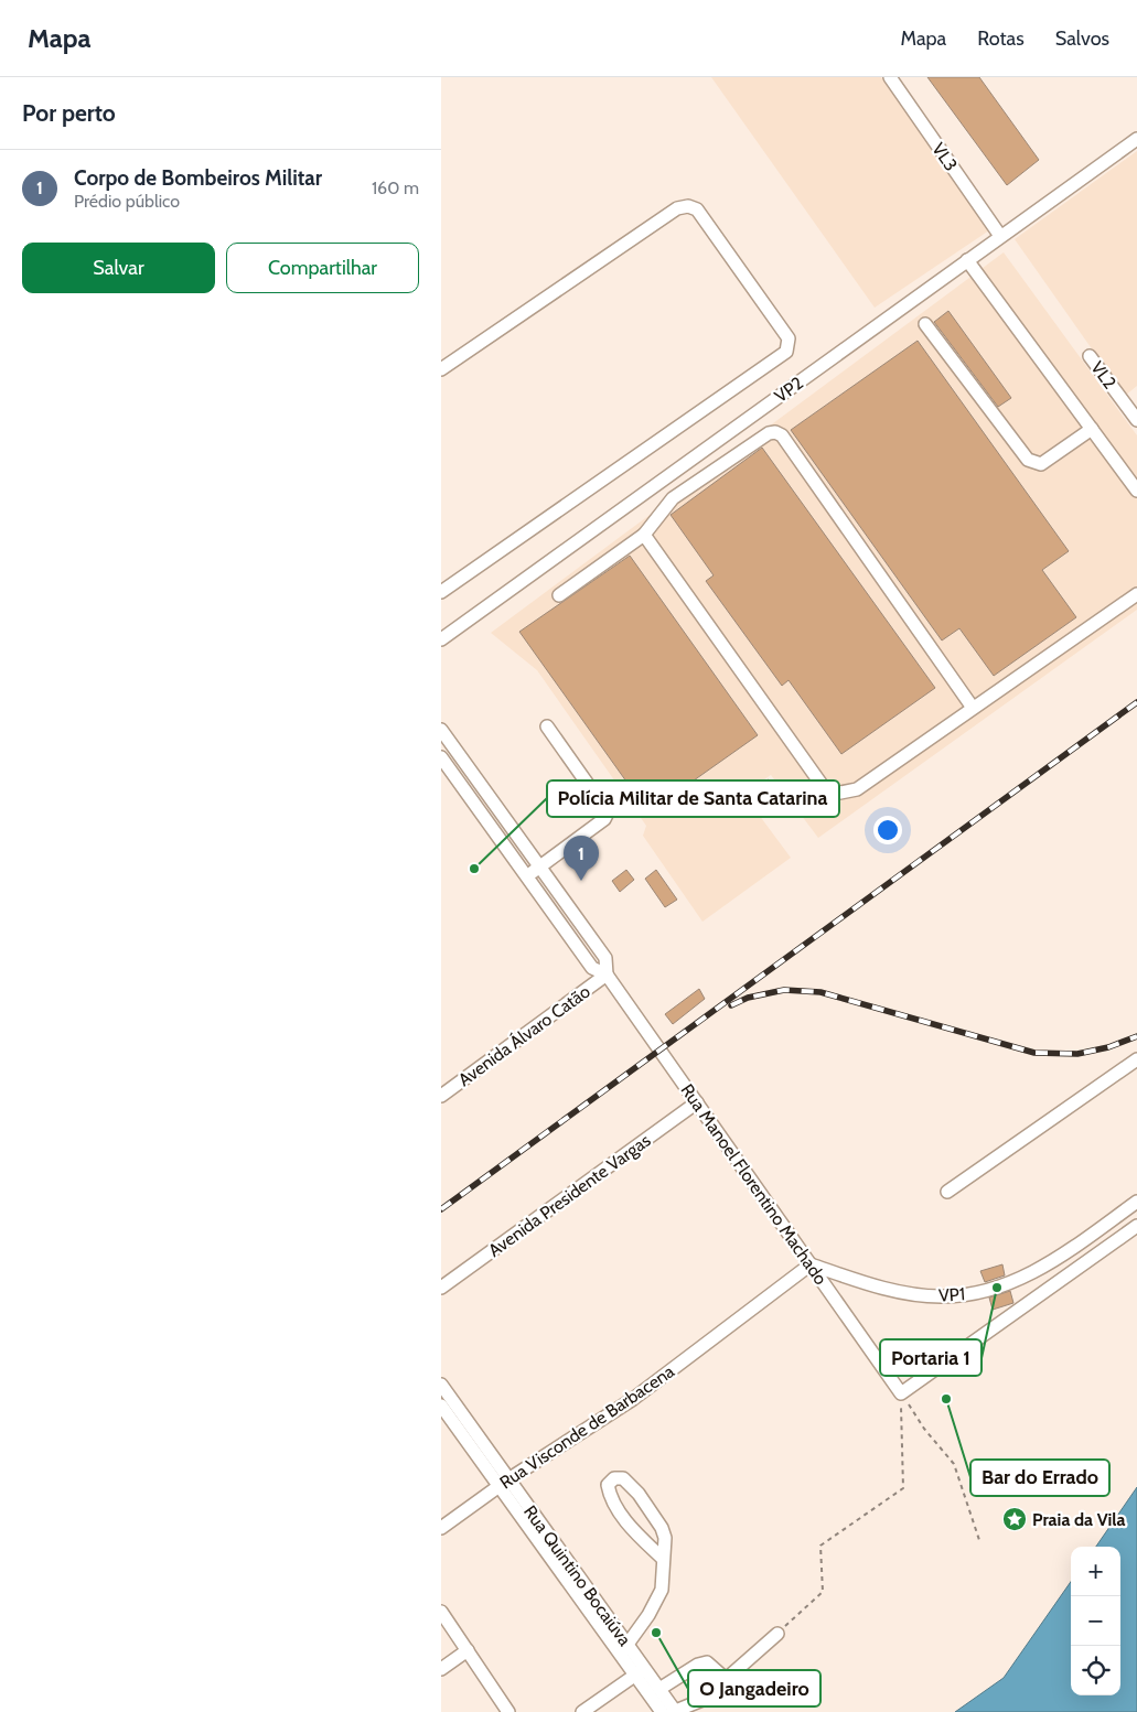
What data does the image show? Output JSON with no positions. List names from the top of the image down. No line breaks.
{"streets":{"street":["VL3","VL2","VP2","Avenida Álvaro Catão","Rua Manoel Florentino Machado","Avenida Presidente Vargas","VP1","Rua Visconde de Barbacena","Rua Quintino Bocaiúva"]},"crossings":[["VL3","VP2"],["Avenida Álvaro Catão","Rua Manoel Florentino Machado"],["Rua Manoel Florentino Machado","Avenida Presidente Vargas"],["Rua Manoel Florentino Machado","VP1"],["Rua Manoel Florentino Machado","Rua Visconde de Barbacena"],["VP1","Rua Visconde de Barbacena"],["Rua Visconde de Barbacena","Rua Quintino Bocaiúva"]],"places":{"other":["Polícia Militar de Santa Catarina","Portaria 1","Bar do Errado","O Jangadeiro"],"place":["Praia da Vila"]},"page":{"header":"Mapa","nav":["Mapa","Rotas","Salvos"],"heading":"Por perto","list":[{"mark":"1","name":"Corpo de Bombeiros Militar","note":"Prédio público","value":"160 m"}],"buttons":["Salvar","Compartilhar"],"pins":"1","map_buttons":["+","−"]}}
